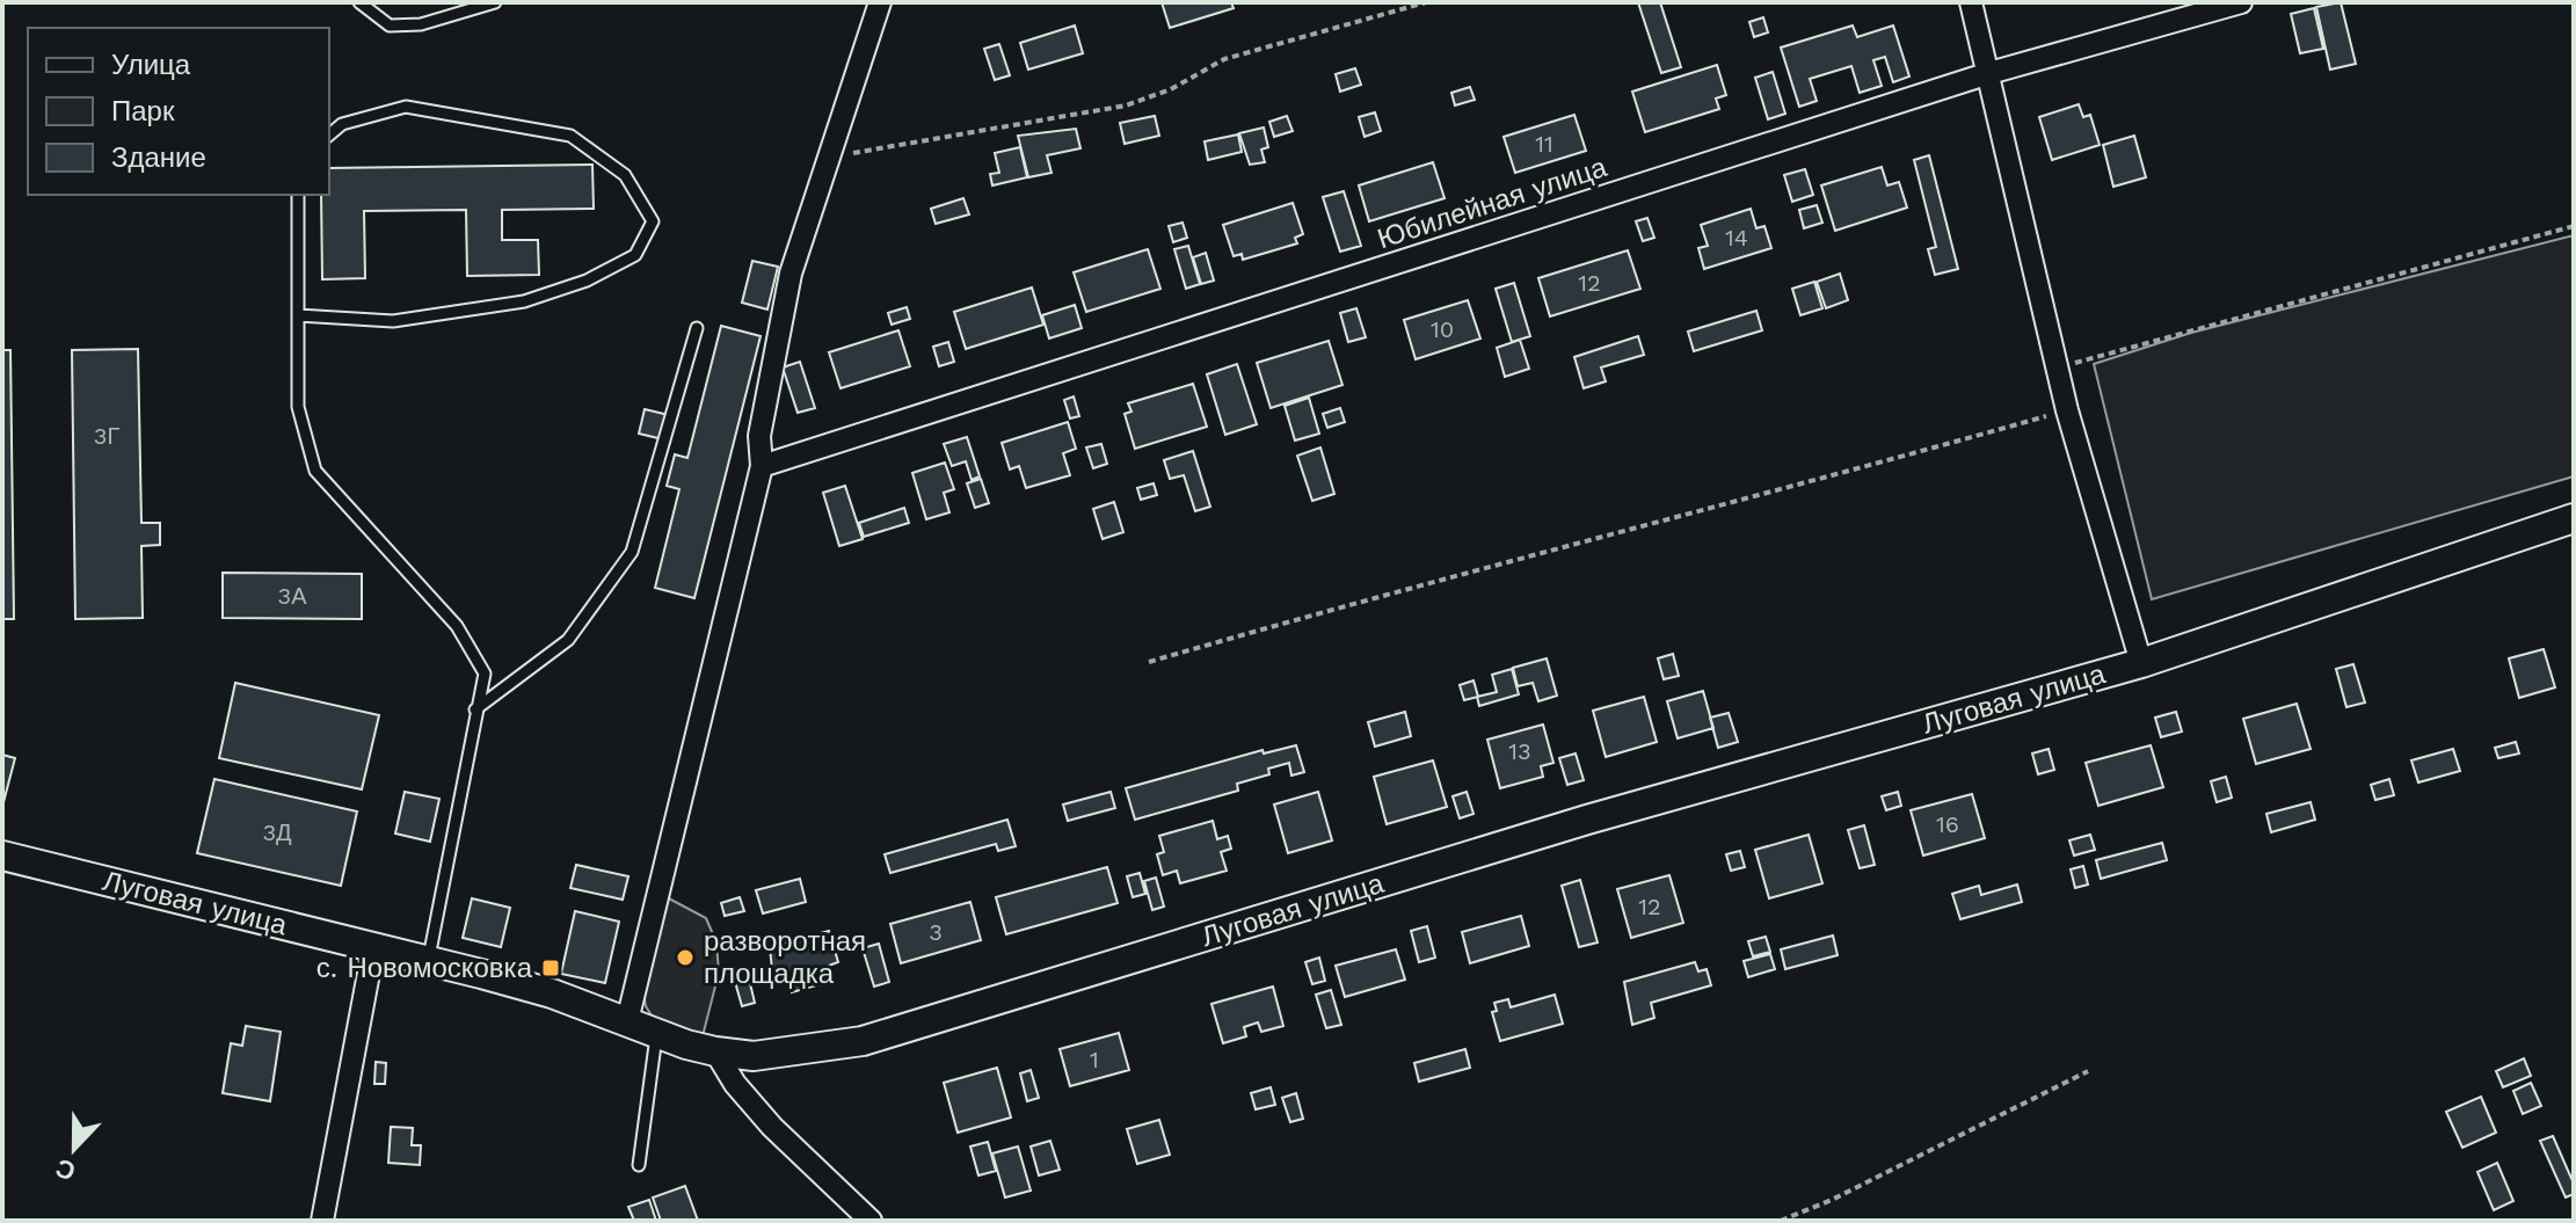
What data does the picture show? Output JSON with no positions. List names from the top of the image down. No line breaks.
{"streets":{"street":["Юбилейная улица","Луговая улица"]},"places":{"other":["разворотная площадка"],"transit":["с. Новомосковка"]},"house_numbers":["11","14","12","10","3Г","3А","13","16","3Д","12","3","1"],"legend":["Улица","Парк","Здание"],"north":"bottom"}
